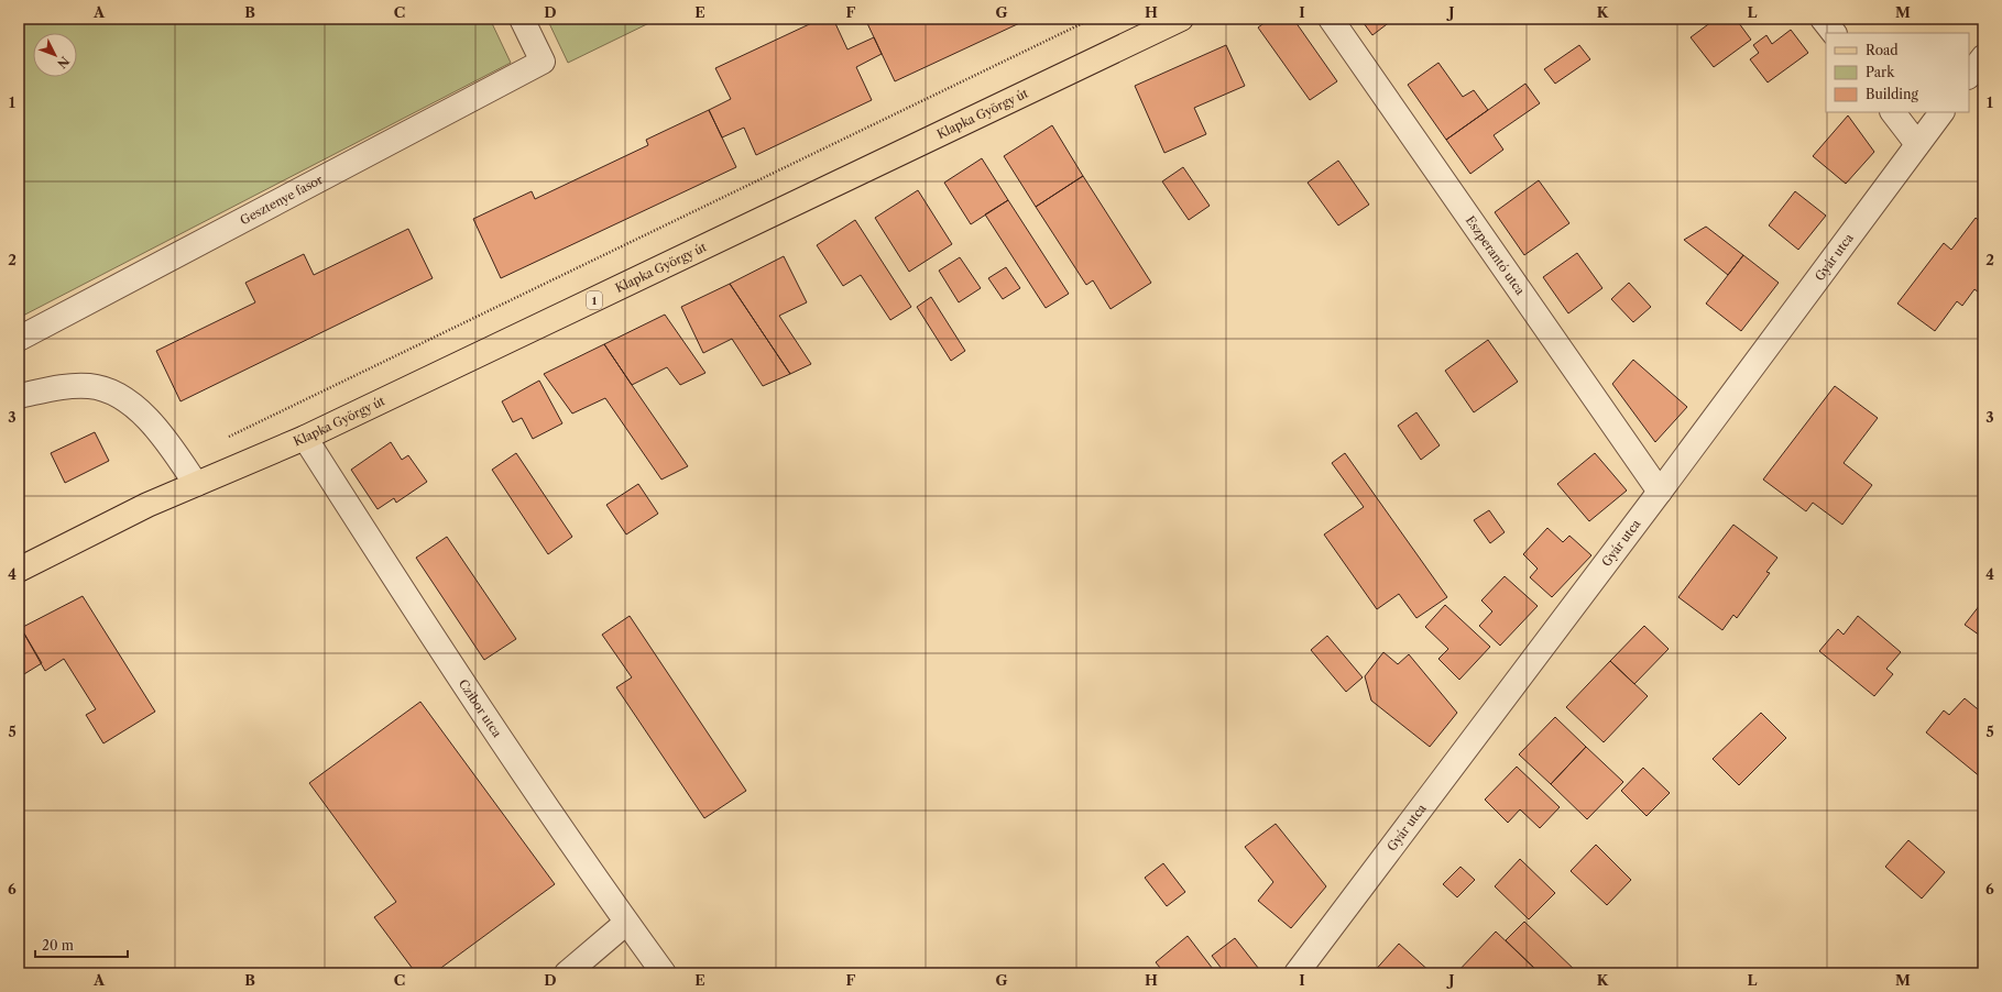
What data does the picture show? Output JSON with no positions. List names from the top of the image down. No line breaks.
{"streets":{"main road":["Klapka György út","1"],"street":["Gesztenye fasor","Eszperantó utca","Gyár utca","Czibor utca"]},"crossings":[["Klapka György út","Czibor utca"],["Eszperantó utca","Gyár utca"]],"legend":["Road","Park","Building"],"scale_bar":"20 m","north":"bottom right","grid":{"columns":["A","B","C","D","E","F","G","H","I","J","K","L","M"],"rows":["1","2","3","4","5","6"]}}
